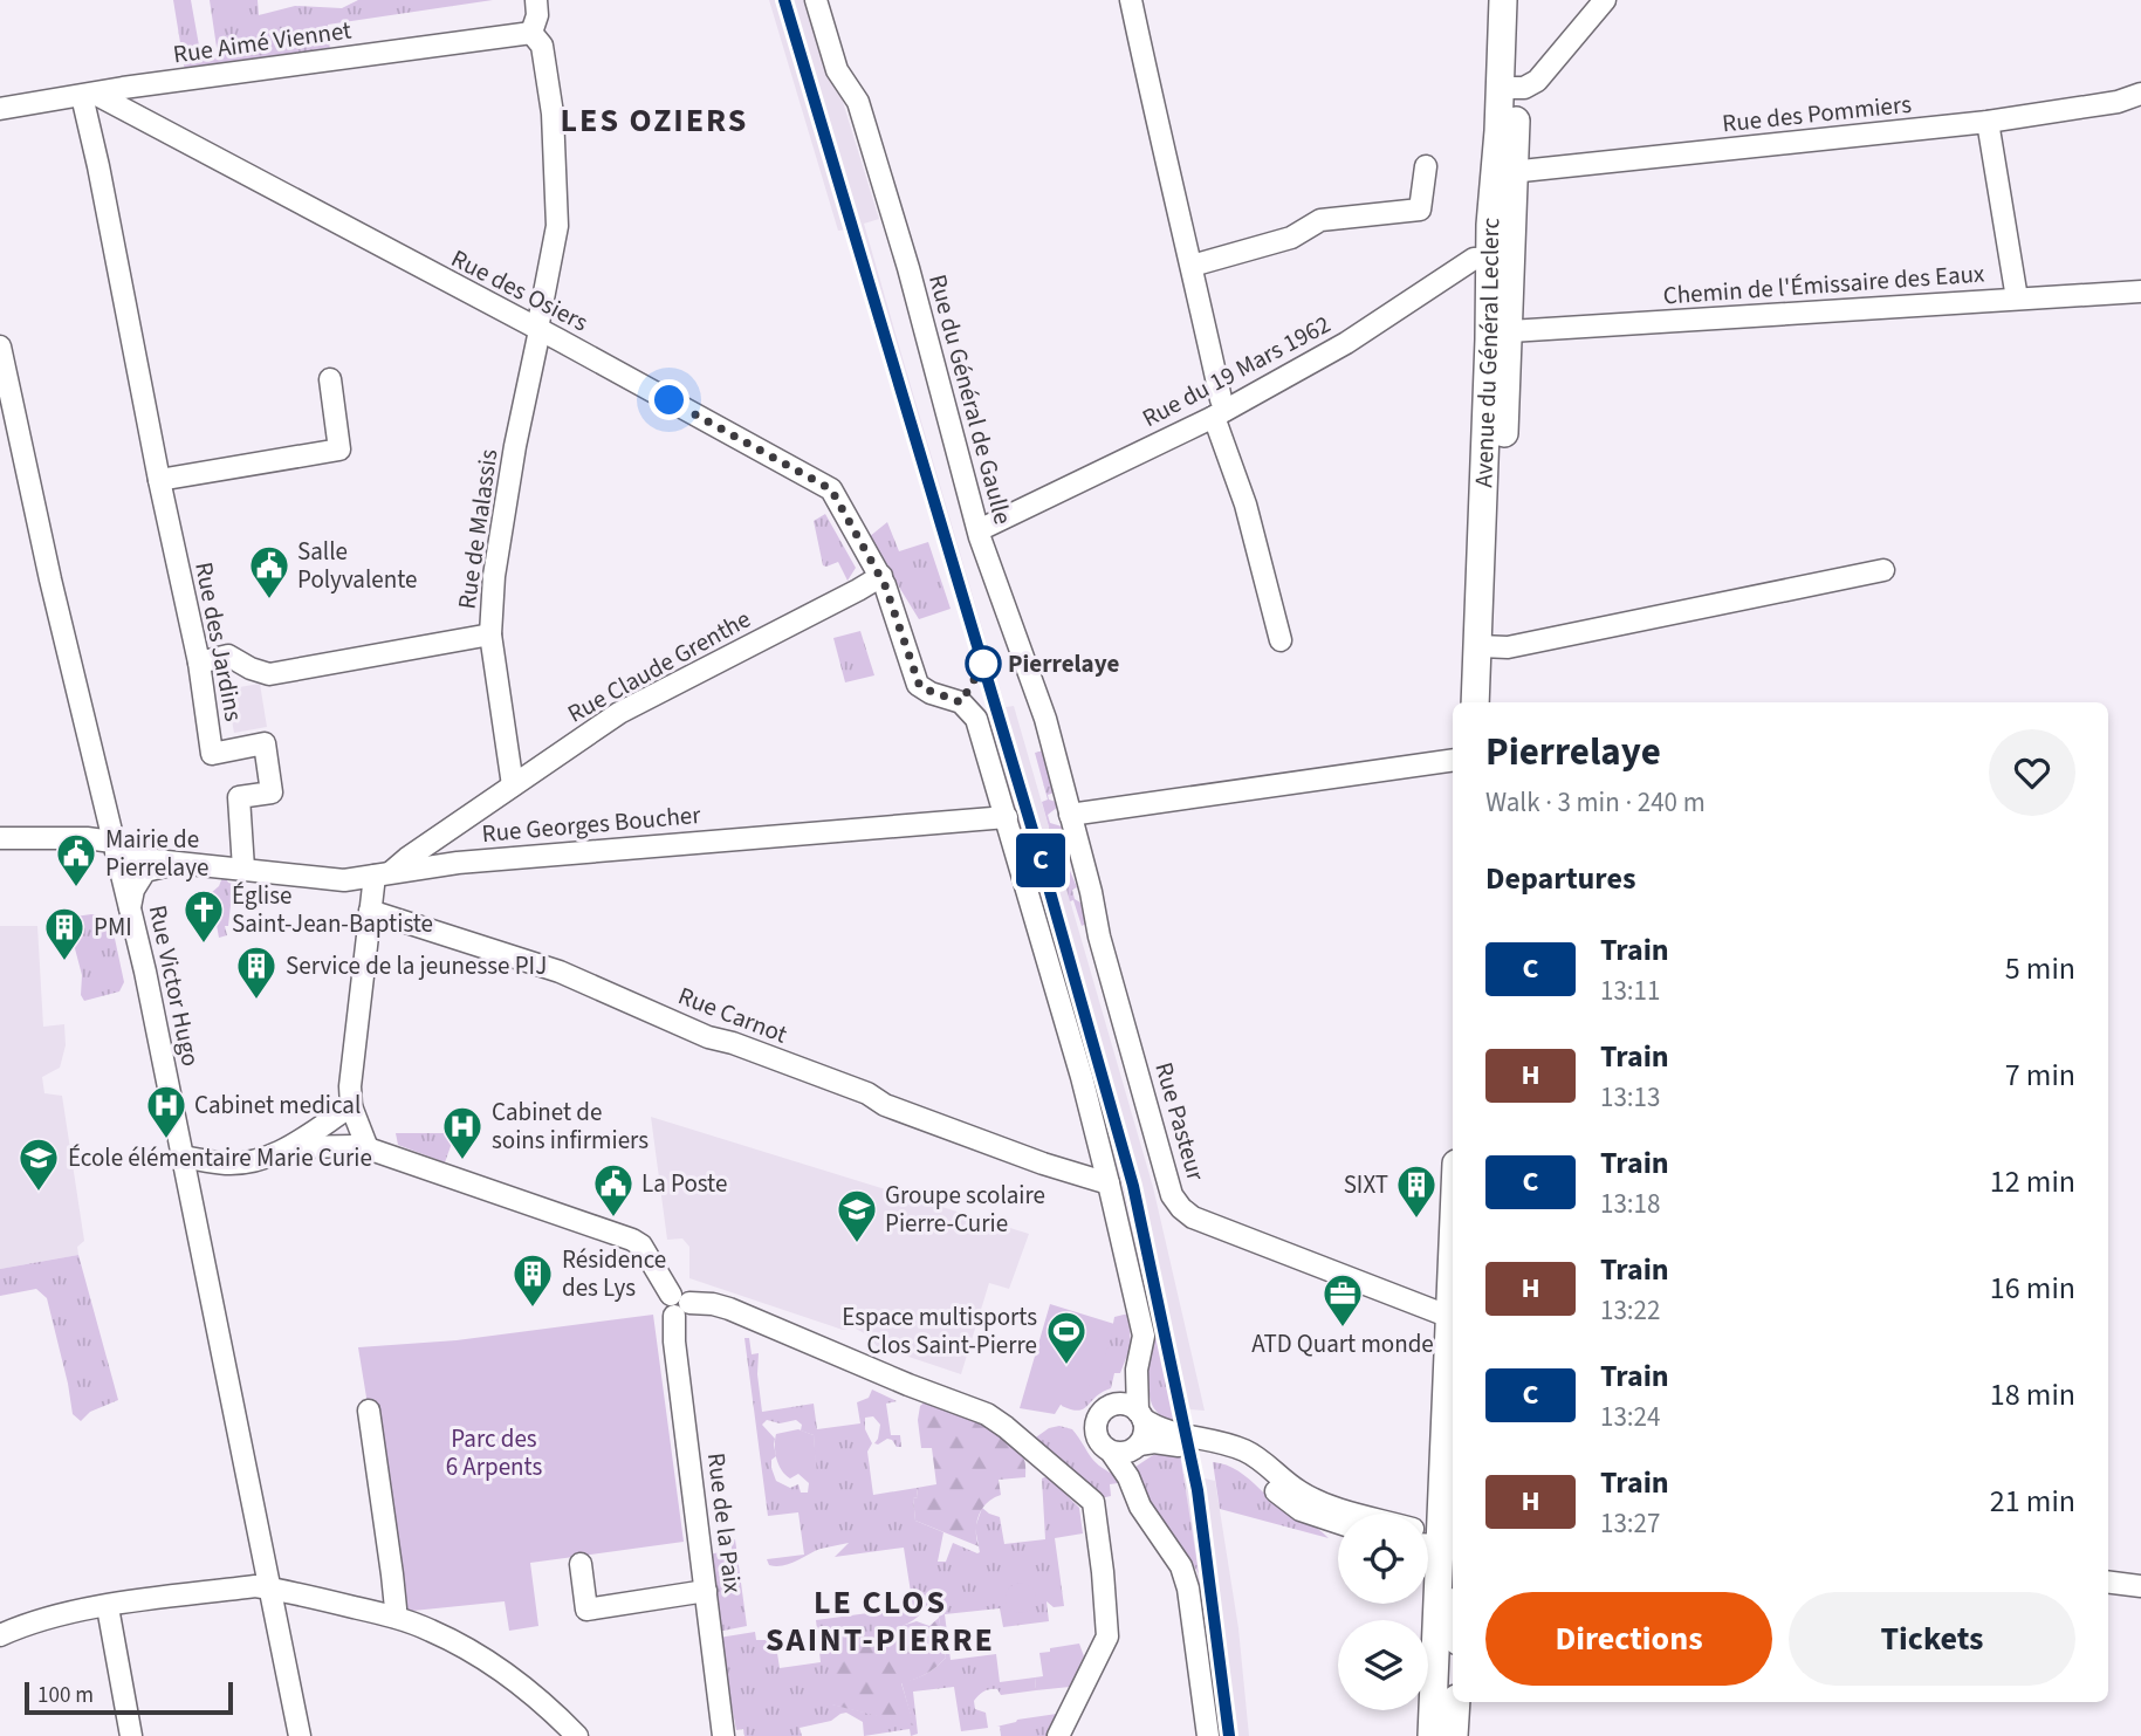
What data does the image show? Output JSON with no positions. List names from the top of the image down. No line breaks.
{"streets":{"main road":["Avenue du Général Leclerc"],"street":["Rue Aimé Viennet","Rue des Pommiers","Chemin de l'Émissaire des Eaux","Rue des Osiers","Rue du 19 Mars 1962","Rue du Général de Gaulle","Rue de Malassis","Rue des Jardins","Rue Claude Grenthe","Rue Georges Boucher","Rue Victor Hugo","Rue Carnot","Rue Pasteur","Rue de la Paix"]},"crossings":[["Rue Aimé Viennet","Rue des Osiers"],["Rue Aimé Viennet","Rue de Malassis"],["Rue Aimé Viennet","Rue des Jardins"],["Rue des Pommiers","Avenue du Général Leclerc"],["Chemin de l'Émissaire des Eaux","Avenue du Général Leclerc"],["Rue des Osiers","Rue de Malassis"],["Rue des Osiers","Rue des Jardins"],["Rue des Osiers","Rue Claude Grenthe"],["Rue des Osiers","Rue Georges Boucher"],["Rue des Osiers","Rue Carnot"],["Avenue du Général Leclerc","Rue du 19 Mars 1962"],["Rue du 19 Mars 1962","Rue du Général de Gaulle"],["Rue du Général de Gaulle","Rue Pasteur"],["Rue de Malassis","Rue Claude Grenthe"],["Rue des Jardins","Rue Georges Boucher"],["Rue Claude Grenthe","Rue Georges Boucher"],["Rue Georges Boucher","Rue Victor Hugo"]],"districts":["LES OZIERS","LE CLOS SAINT-PIERRE"],"parks":["Parc des 6 Arpents"],"places":{"public building":["Salle Polyvalente","Mairie de Pierrelaye","La Poste"],"other":["Pierrelaye"],"church":["Église Saint-Jean-Baptiste"],"building":["PMI","Service de la jeunesse PIJ","SIXT","Résidence des Lys"],"hospital":["Cabinet medical","Cabinet de soins infirmiers"],"school or university":["École élémentaire Marie Curie","Groupe scolaire Pierre-Curie"],"office":["ATD Quart monde"],"sports":["Espace multisports Clos Saint-Pierre"]},"scale_bar":"100 m","page":{"on_map":"C","heading":[["Pierrelaye","Walk · 3 min · 240 m"],"Departures"],"list":[{"mark":"C","name":"Train","note":"13:11","value":"5 min"},{"mark":"H","name":"Train","note":"13:13","value":"7 min"},{"mark":"C","name":"Train","note":"13:18","value":"12 min"},{"mark":"H","name":"Train","note":"13:22","value":"16 min"},{"mark":"C","name":"Train","note":"13:24","value":"18 min"},{"mark":"H","name":"Train","note":"13:27","value":"21 min"}],"buttons":["Directions","Tickets"],"scale":"100 m"}}
